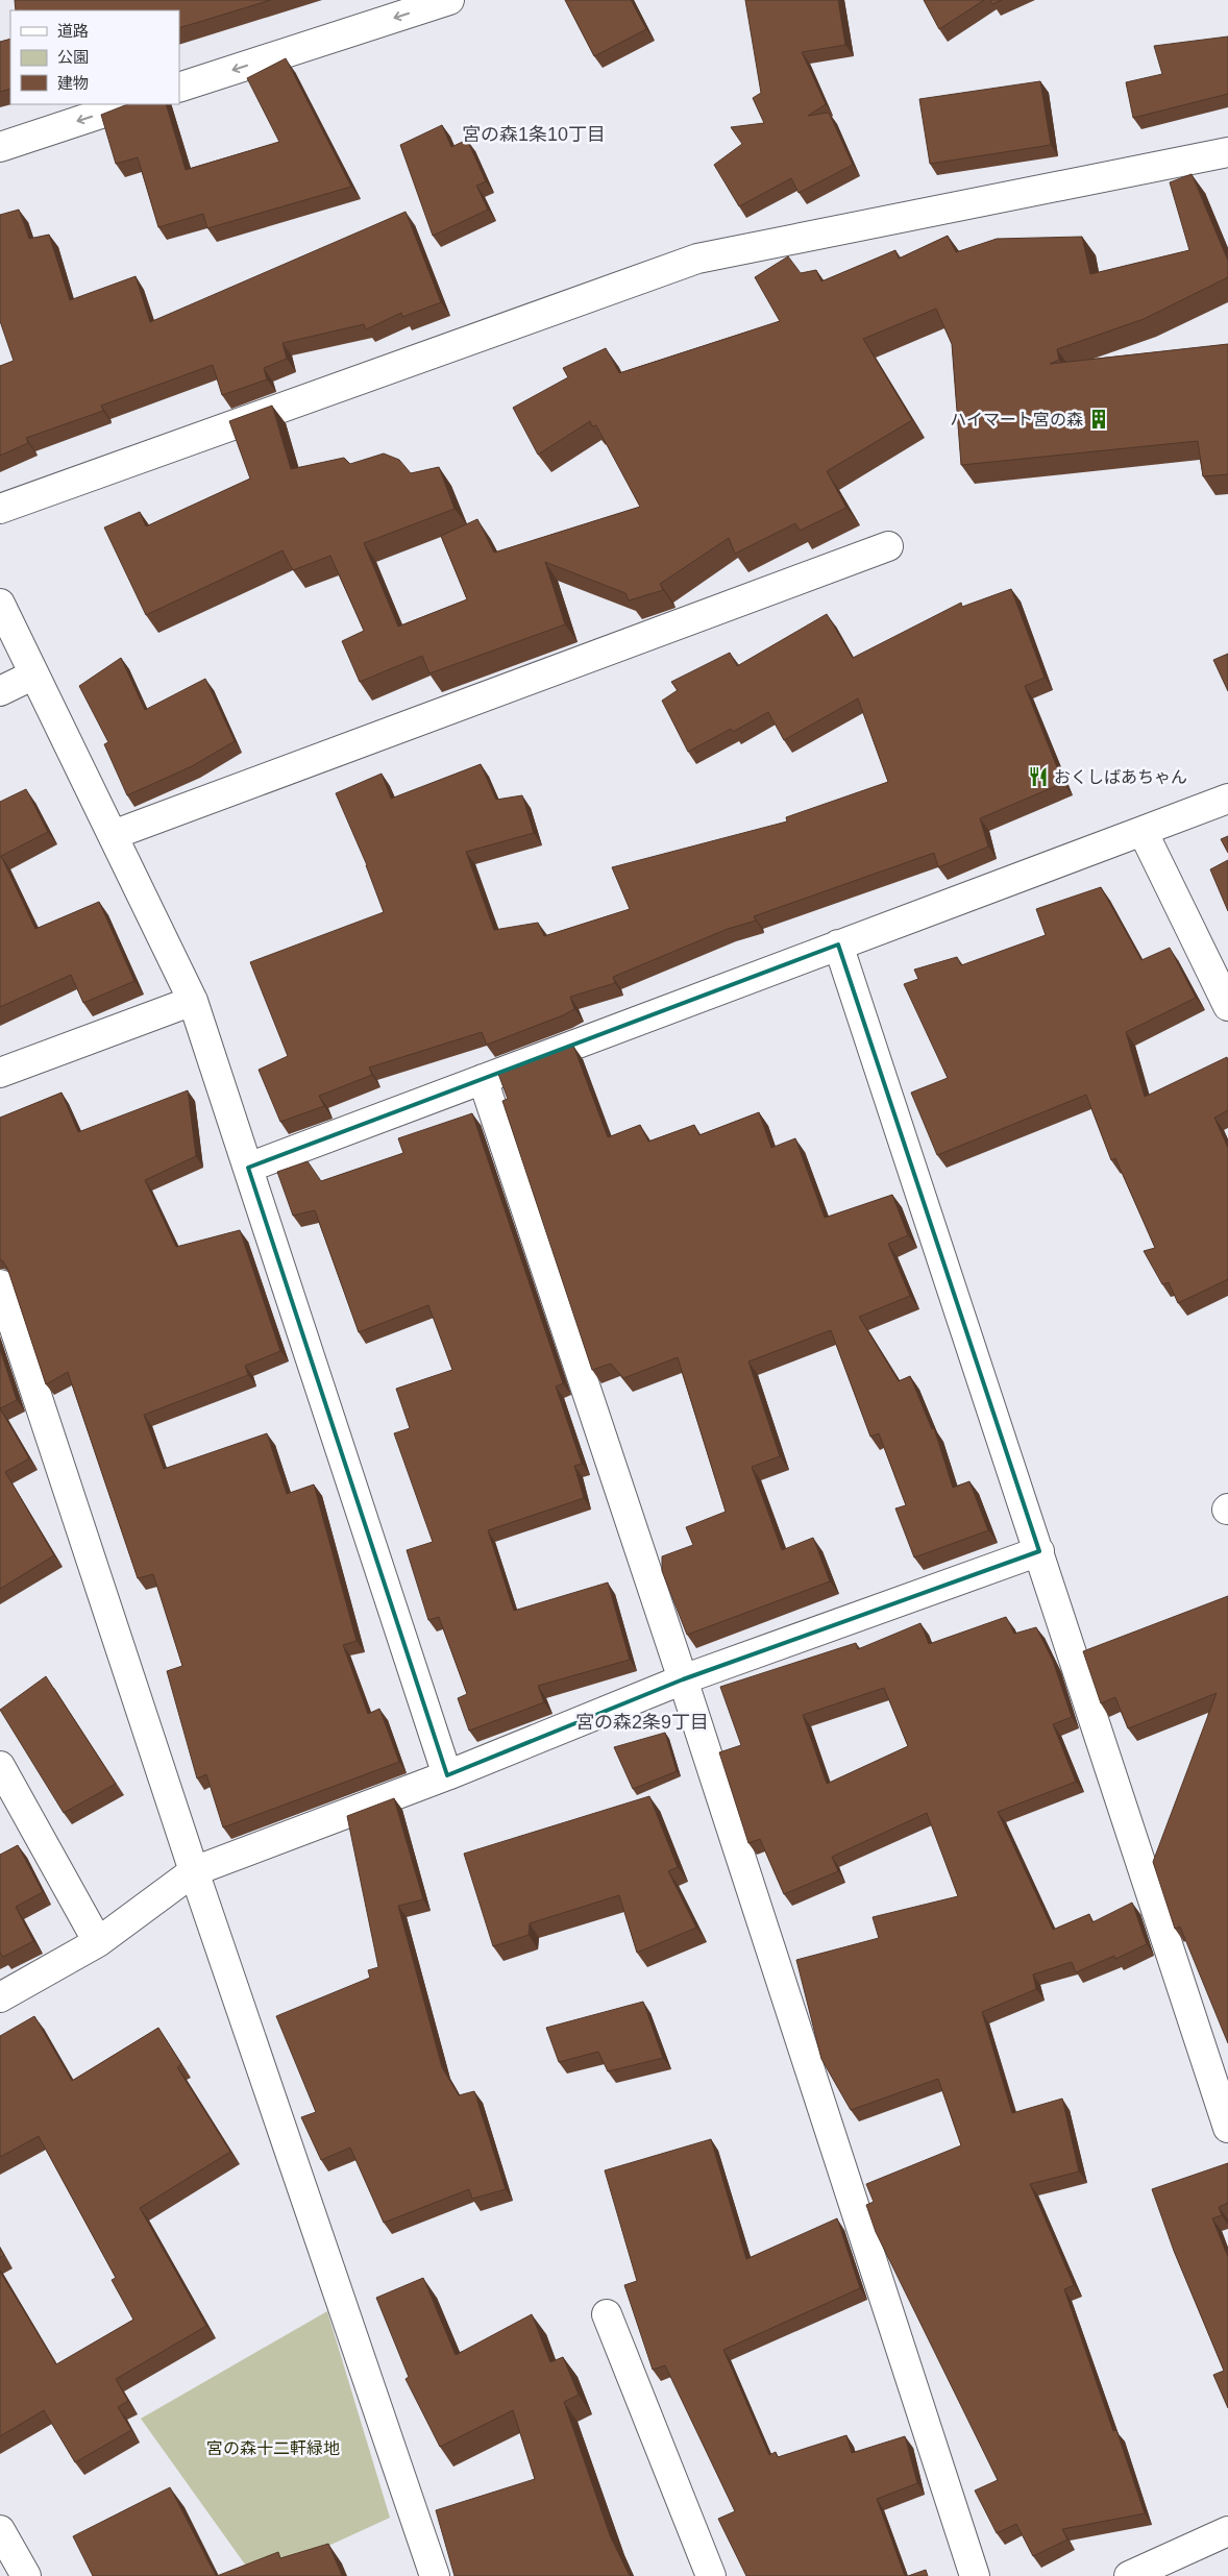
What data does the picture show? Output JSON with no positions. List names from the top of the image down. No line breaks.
{"districts":["宮の森1条10丁目","宮の森2条9丁目"],"parks":["宮の森十二軒緑地"],"places":{"building":["ハイマート宮の森"],"restaurant":["おくしばあちゃん"]},"legend":["道路","公園","建物"]}
